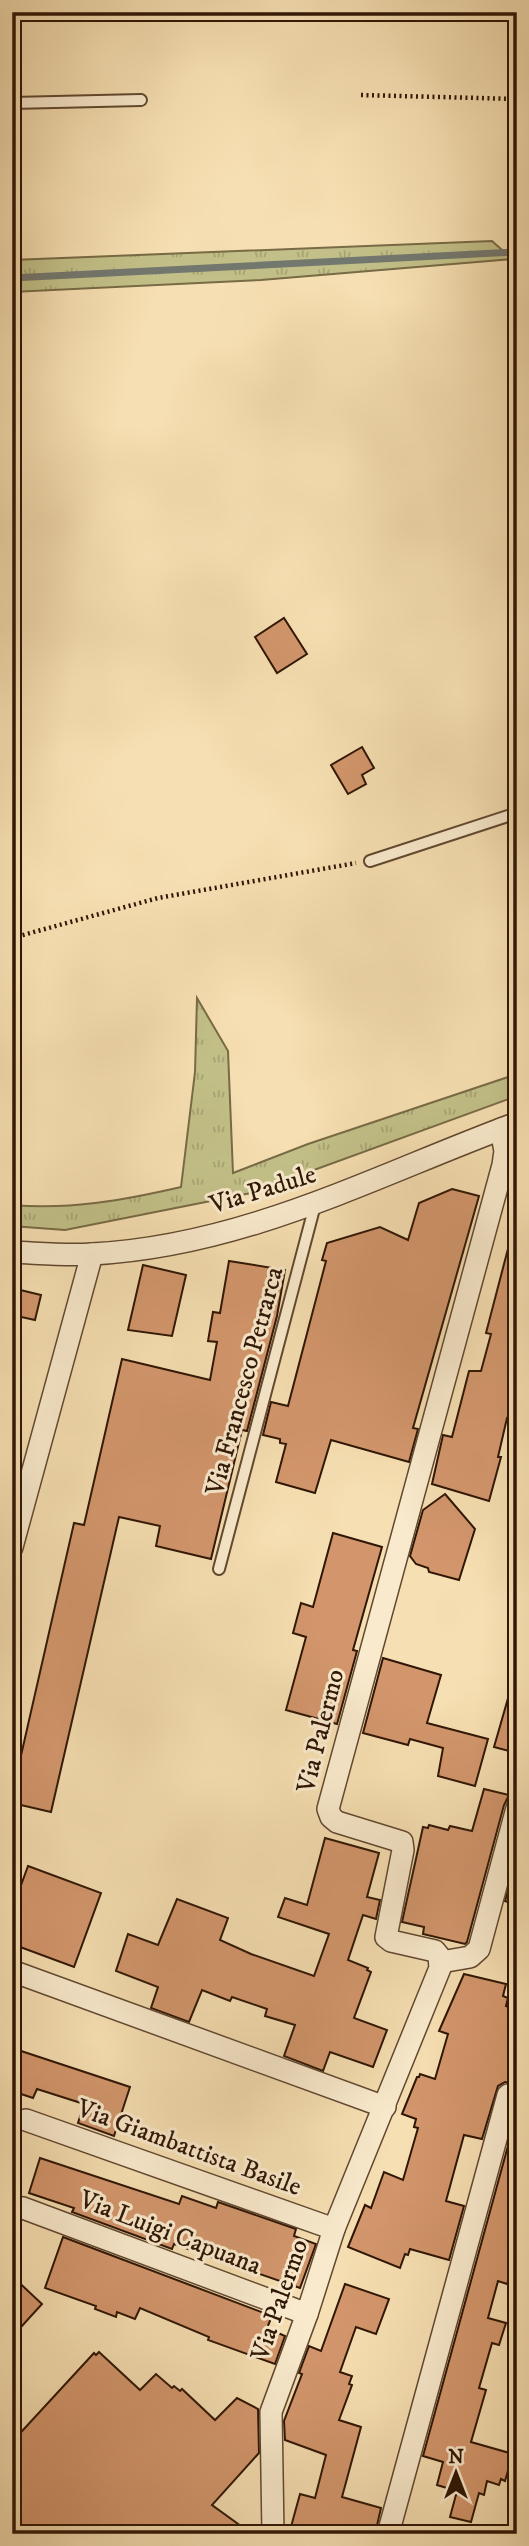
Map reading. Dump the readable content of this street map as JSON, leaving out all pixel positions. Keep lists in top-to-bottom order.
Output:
{
  "streets": {
    "street": [
      "Via Padule",
      "Via Palermo",
      "Via Giambattista Basile",
      "Via Luigi Capuana"
    ],
    "lane": ["Via Francesco Petrarca"]
  },
  "crossings": [
    ["Via Padule", "Via Francesco Petrarca"],
    ["Via Padule", "Via Palermo"],
    ["Via Palermo", "Via Giambattista Basile"],
    ["Via Palermo", "Via Luigi Capuana"]
  ],
  "north": "top"
}
